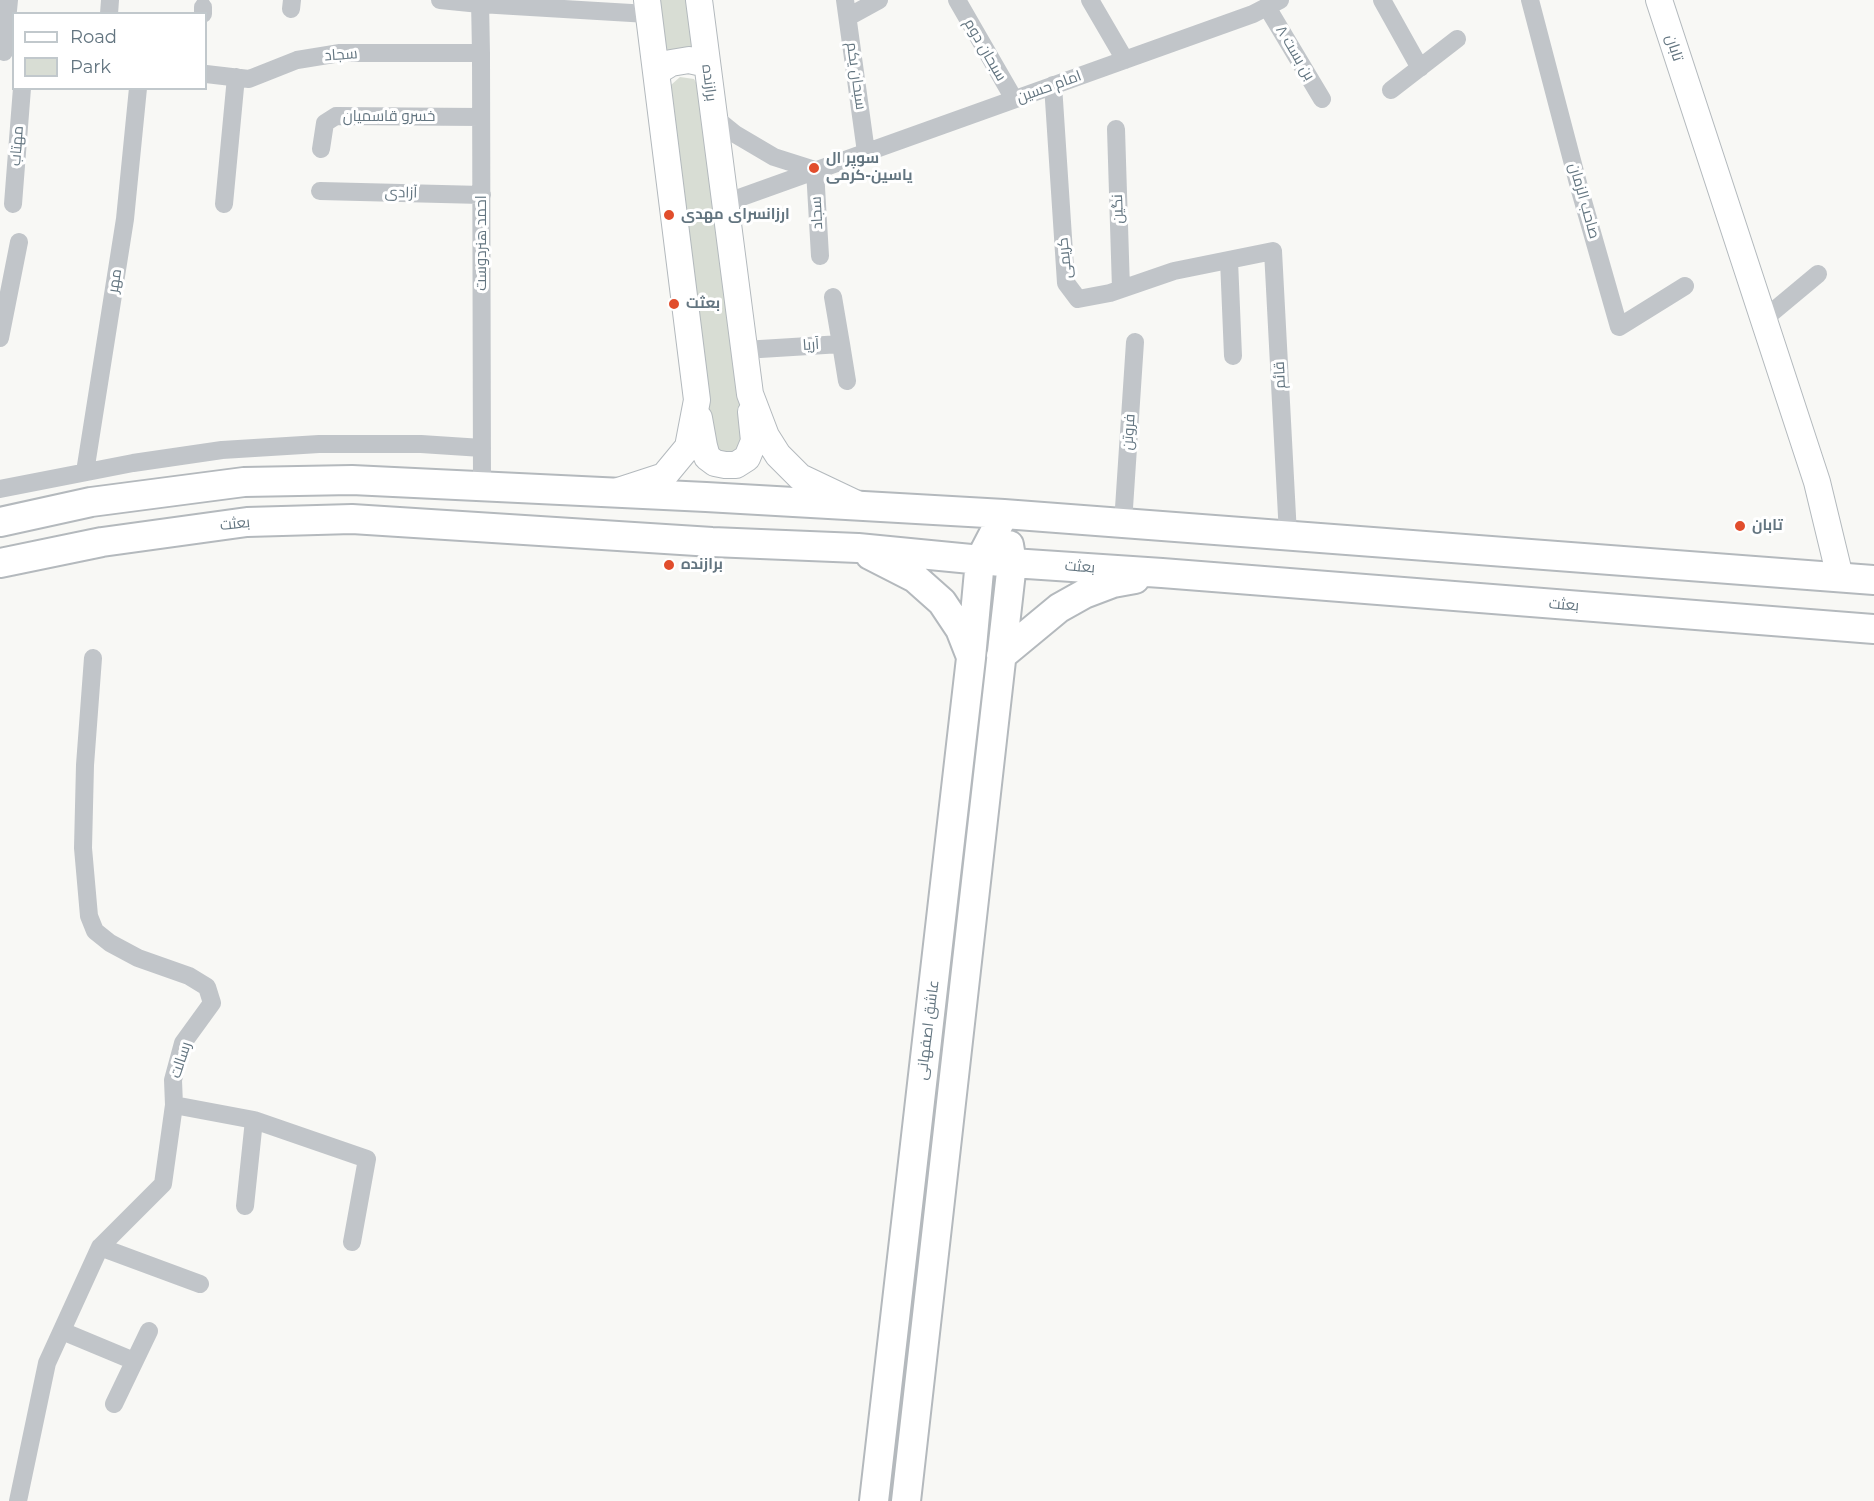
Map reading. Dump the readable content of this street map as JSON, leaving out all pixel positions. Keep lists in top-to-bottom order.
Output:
{
  "streets": {
    "main road": [
      "تابان",
      "برازنده",
      "بعثت",
      "عاشق اصفهانی"
    ],
    "street": [
      "سبحان دوم",
      "بن بست ۸",
      "سجاد",
      "سبحان یکم",
      "امام حسین",
      "خسرو قاسمیان",
      "مهتاب",
      "آزادی",
      "صاحب الزمان",
      "نگین",
      "احمد هنردوست",
      "کریمی",
      "مهر",
      "آریا",
      "قائم",
      "فروتن",
      "رسالت"
    ]
  },
  "crossings": [
    ["سبحان دوم", "امام حسین"],
    ["بن بست ۸", "امام حسین"],
    ["سجاد", "امام حسین"],
    ["سجاد", "احمد هنردوست"],
    ["سبحان یکم", "امام حسین"],
    ["برازنده", "امام حسین"],
    ["برازنده", "آریا"],
    ["امام حسین", "کریمی"],
    ["خسرو قاسمیان", "احمد هنردوست"],
    ["آزادی", "احمد هنردوست"],
    ["نگین", "کریمی"],
    ["کریمی", "قائم"],
    ["بعثت", "عاشق اصفهانی"]
  ],
  "places": [
    "سوپر ال یاسین-کرمی",
    "ارزانسرای مهدی",
    "بعثت",
    "تابان",
    "برازنده"
  ],
  "legend": ["Road", "Park"]
}
